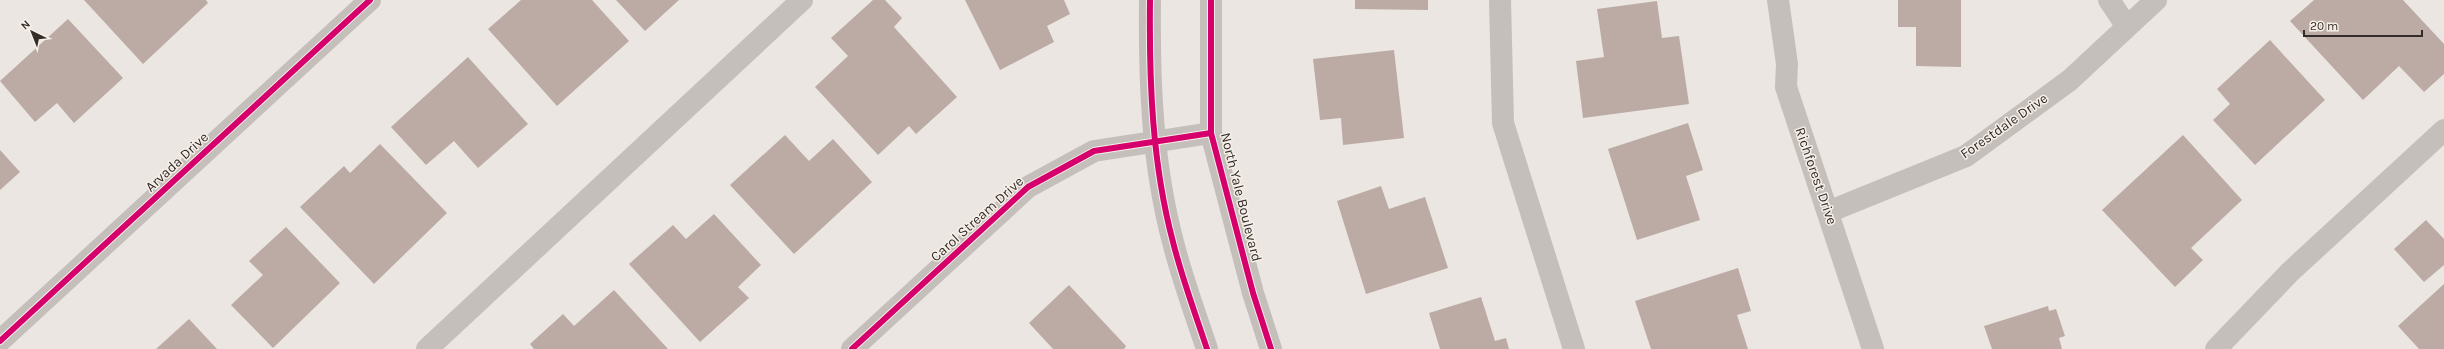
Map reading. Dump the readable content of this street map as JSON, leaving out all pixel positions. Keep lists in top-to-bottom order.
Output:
{
  "streets": {
    "street": [
      "Forestdale Drive",
      "Arvada Drive",
      "Richforest Drive",
      "North Yale Boulevard",
      "Carol Stream Drive"
    ]
  },
  "crossings": [
    ["Forestdale Drive", "Richforest Drive"],
    ["North Yale Boulevard", "Carol Stream Drive"]
  ],
  "scale_bar": "20 m",
  "north": "top left"
}
